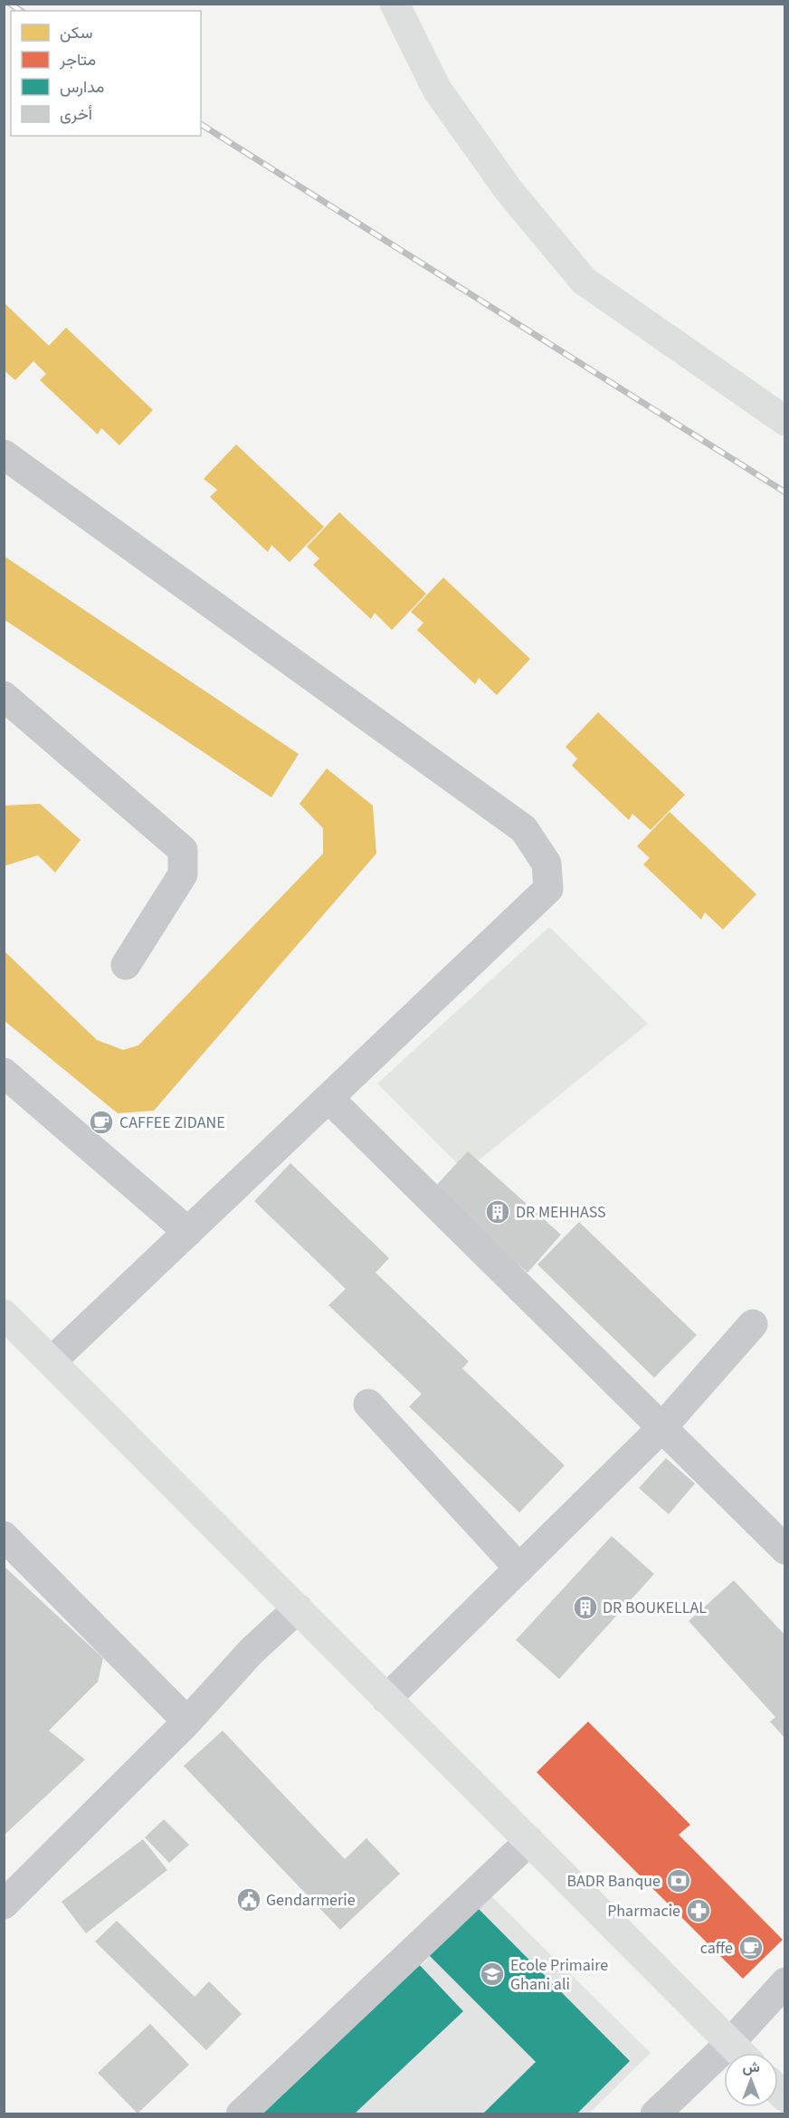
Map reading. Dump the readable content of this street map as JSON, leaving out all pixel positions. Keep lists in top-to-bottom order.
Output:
{
  "places": {
    "cafe": ["CAFFEE ZIDANE", "caffe"],
    "building": ["DR MEHHASS", "DR BOUKELLAL"],
    "bank": ["BADR Banque"],
    "public building": ["Gendarmerie"],
    "pharmacy": ["Pharmacie"],
    "school or university": ["Ecole Primaire Ghani ali"]
  },
  "legend": [
    "سكن",
    "متاجر",
    "مدارس",
    "أخرى"
  ],
  "north": "top"
}
